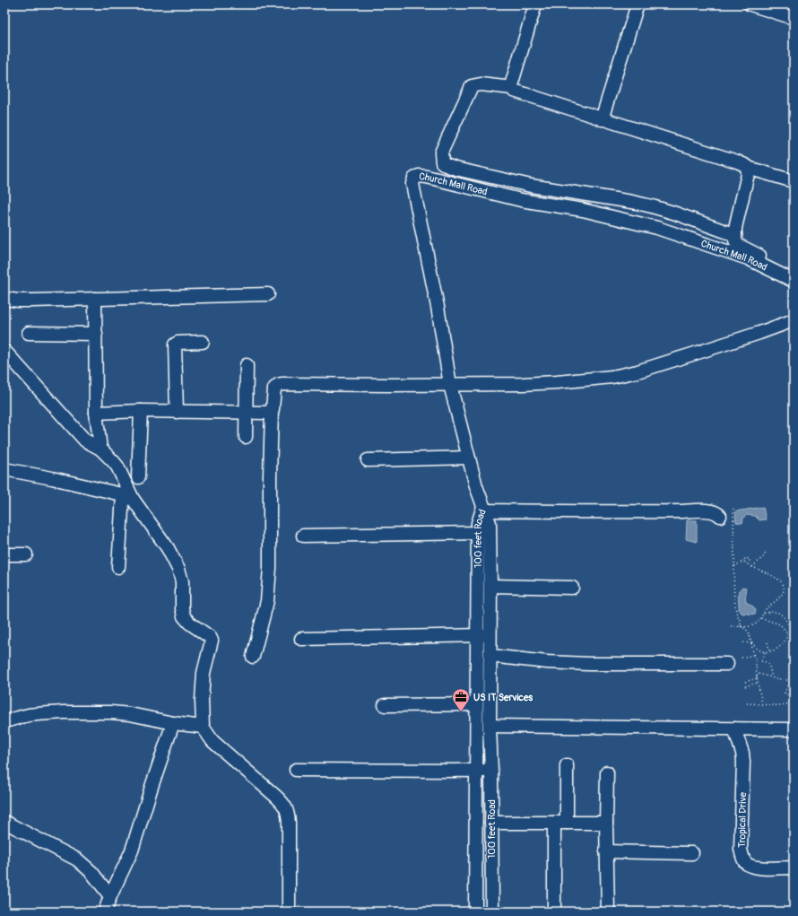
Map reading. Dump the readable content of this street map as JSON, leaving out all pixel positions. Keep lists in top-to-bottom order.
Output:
{
  "streets": {
    "street": ["Church Mall Road", "100 feet Road", "Tropical Drive"]
  },
  "crossings": [
    ["Church Mall Road", "100 feet Road"]
  ],
  "places": {
    "office": ["US IT Services"]
  }
}
